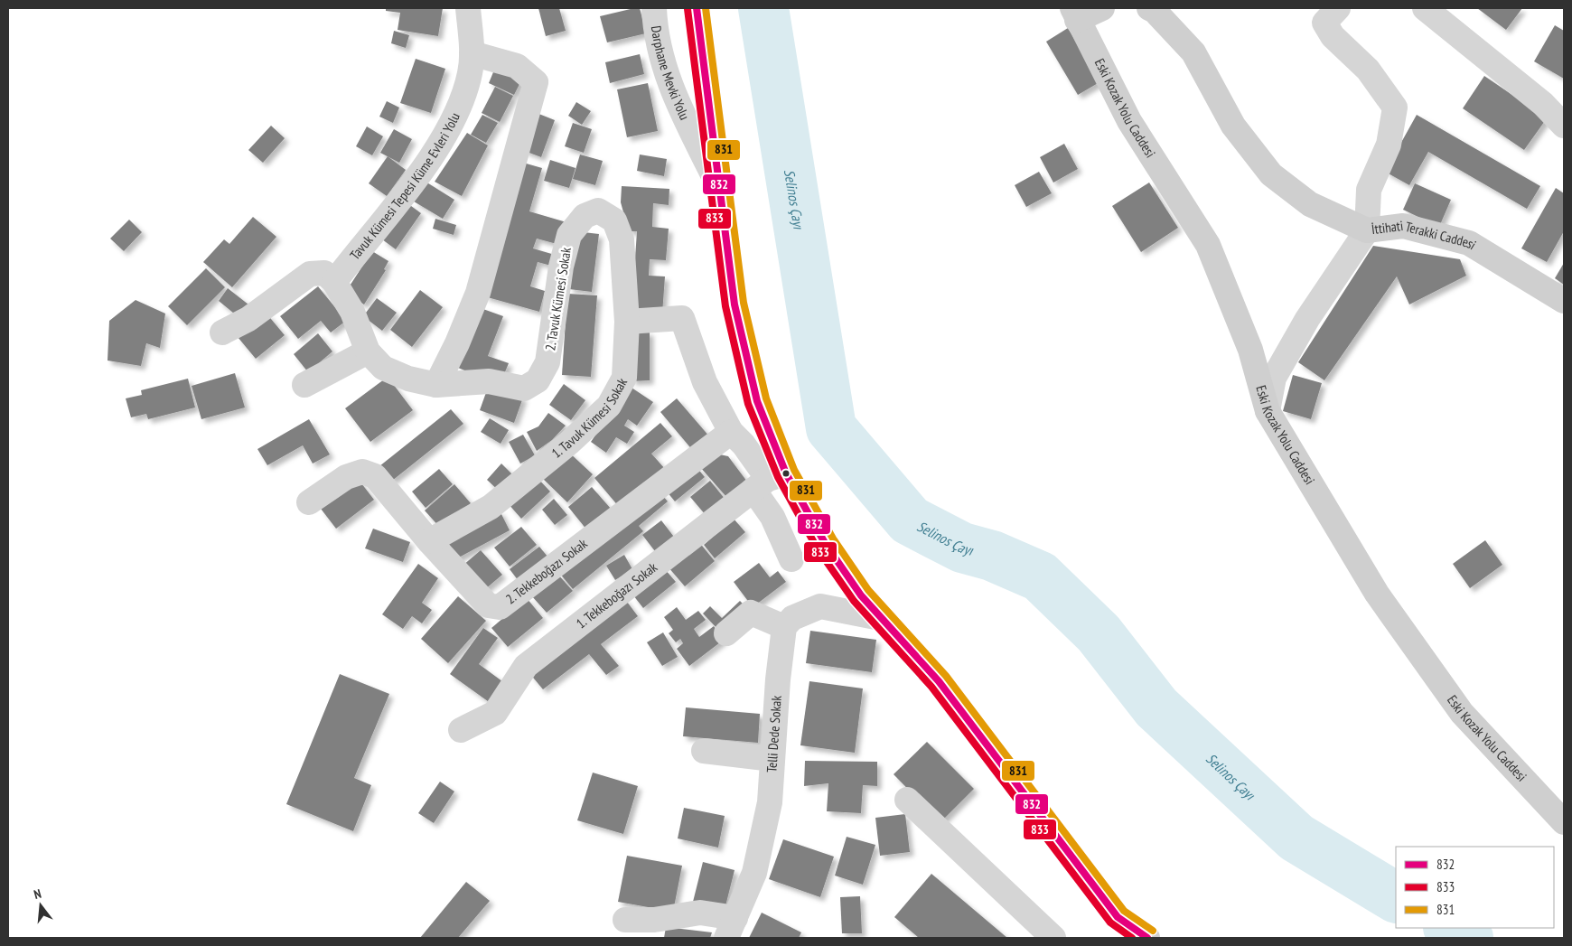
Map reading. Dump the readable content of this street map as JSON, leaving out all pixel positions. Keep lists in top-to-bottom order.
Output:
{
  "streets": {
    "main road": ["Eski Kozak Yolu Caddesi", "İttihati Terakki Caddesi"],
    "street": [
      "Darphane Mevki Yolu",
      "Tavuk Kümesi Tepesi Küme Evleri Yolu",
      "2. Tavuk Kümesi Sokak",
      "1. Tavuk Kümesi Sokak",
      "2. Tekkeboğazı Sokak",
      "1. Tekkeboğazı Sokak",
      "Telli Dede Sokak"
    ]
  },
  "crossings": [
    ["Eski Kozak Yolu Caddesi", "İttihati Terakki Caddesi"],
    ["2. Tavuk Kümesi Sokak", "1. Tavuk Kümesi Sokak"],
    ["1. Tavuk Kümesi Sokak", "2. Tekkeboğazı Sokak"]
  ],
  "water": ["Selinos Çayı"],
  "lines": ["transit line 832", "transit line 831", "transit line 833"],
  "legend": ["832", "833", "831"],
  "north": "top"
}
